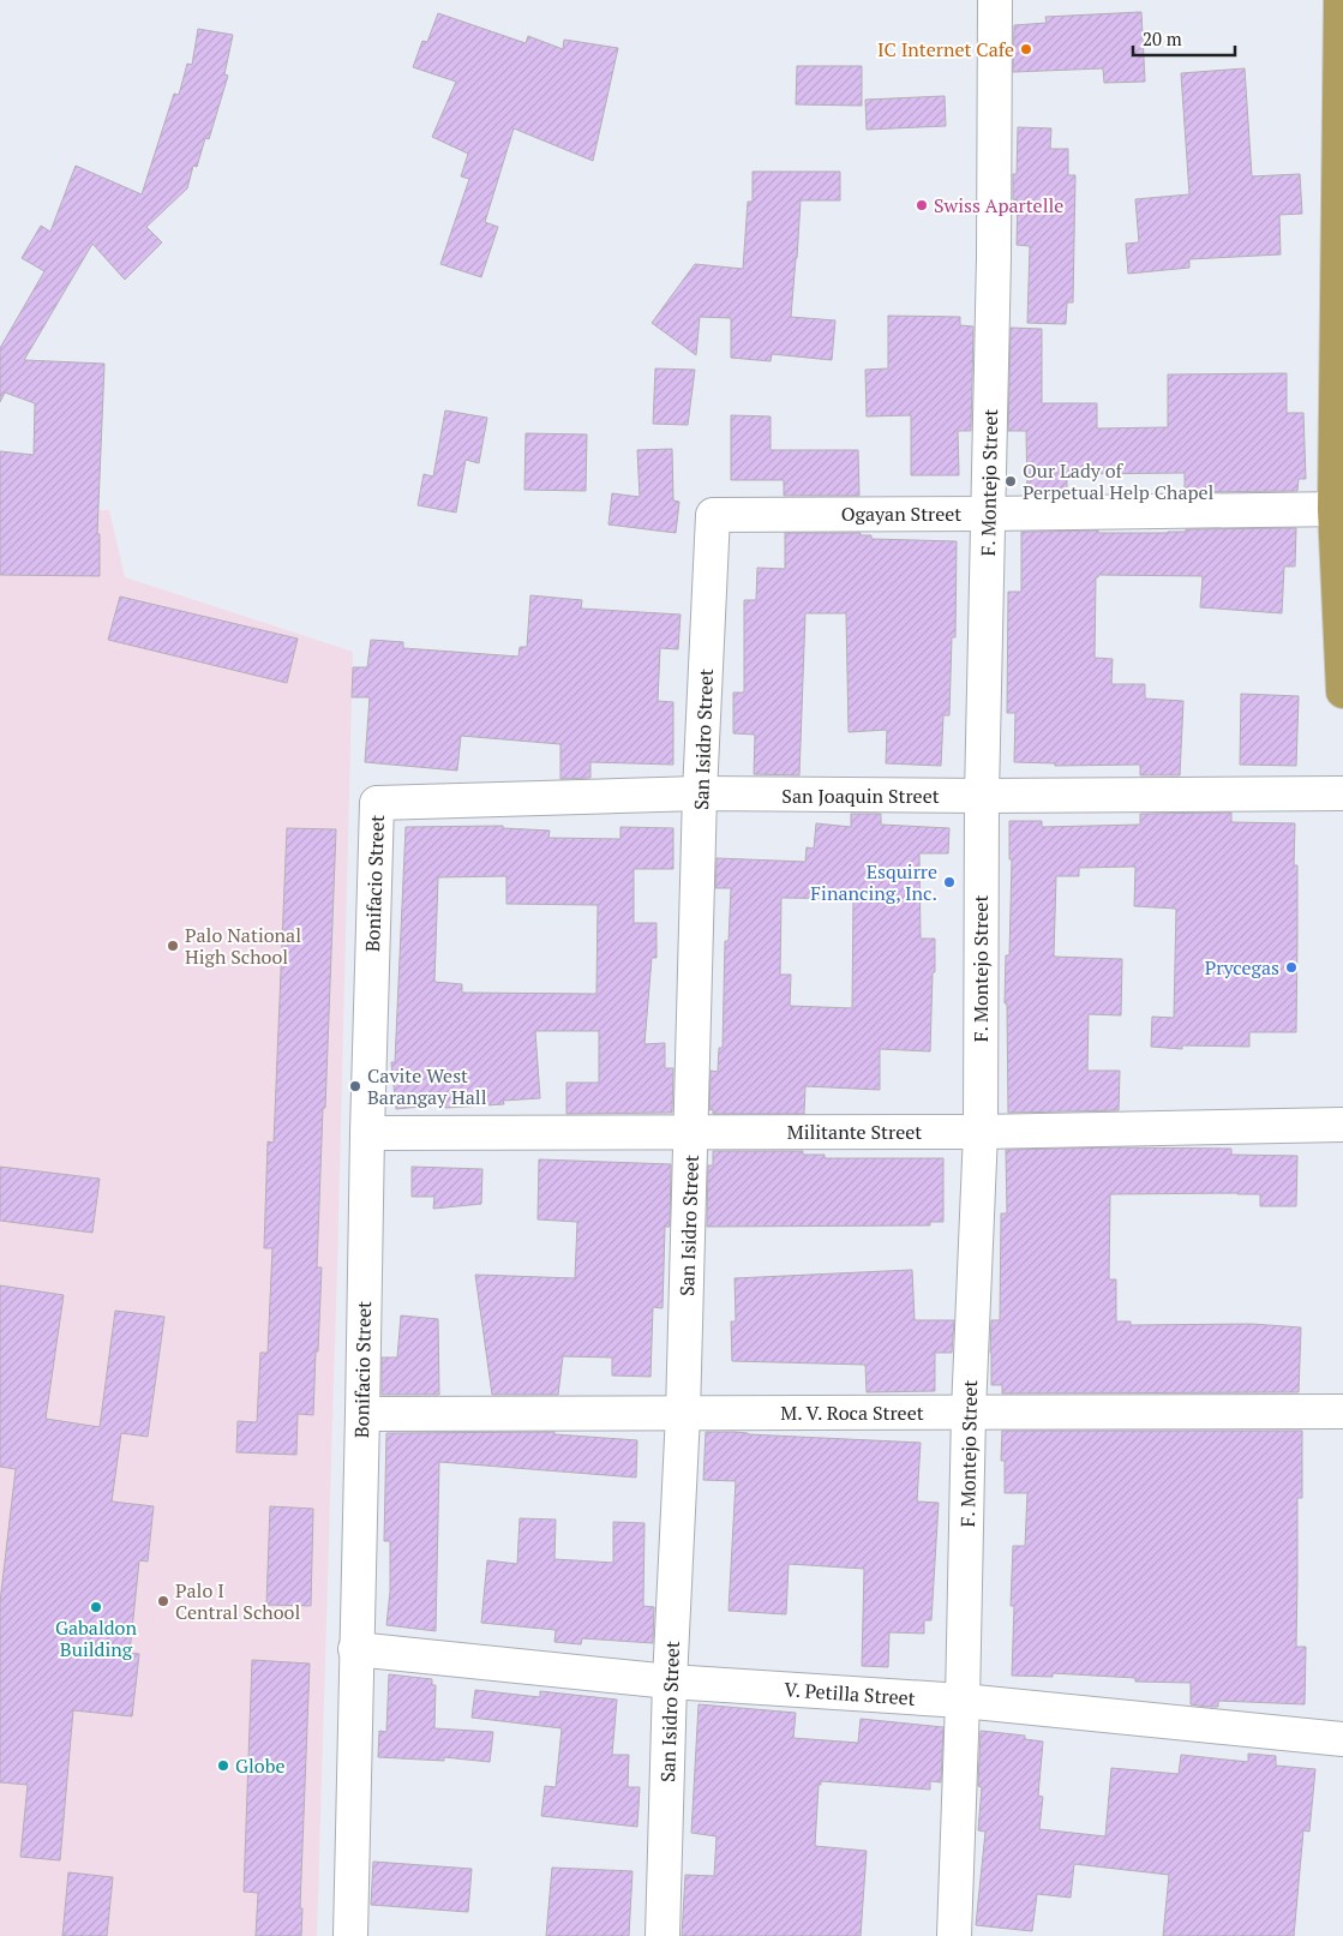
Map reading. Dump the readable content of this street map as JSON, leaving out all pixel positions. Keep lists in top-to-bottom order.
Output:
{
  "streets": {
    "street": [
      "F. Montejo Street",
      "Ogayan Street",
      "San Isidro Street",
      "San Joaquin Street",
      "Bonifacio Street",
      "Militante Street",
      "M. V. Roca Street",
      "V. Petilla Street"
    ]
  },
  "crossings": [
    ["F. Montejo Street", "Ogayan Street"],
    ["F. Montejo Street", "San Joaquin Street"],
    ["F. Montejo Street", "Militante Street"],
    ["F. Montejo Street", "M. V. Roca Street"],
    ["F. Montejo Street", "V. Petilla Street"],
    ["Ogayan Street", "San Isidro Street"],
    ["San Isidro Street", "San Joaquin Street"],
    ["San Isidro Street", "Militante Street"],
    ["San Isidro Street", "M. V. Roca Street"],
    ["San Isidro Street", "V. Petilla Street"],
    ["San Joaquin Street", "Bonifacio Street"],
    ["Bonifacio Street", "Militante Street"],
    ["Bonifacio Street", "M. V. Roca Street"],
    ["Bonifacio Street", "V. Petilla Street"]
  ],
  "places": [
    "IC Internet Cafe",
    "Swiss Apartelle",
    "Our Lady of Perpetual Help Chapel",
    "Esquirre Financing, Inc.",
    "Palo National High School",
    "Prycegas",
    "Cavite West Barangay Hall",
    "Palo I Central School",
    "Gabaldon Building",
    "Globe"
  ],
  "scale_bar": "20 m"
}
